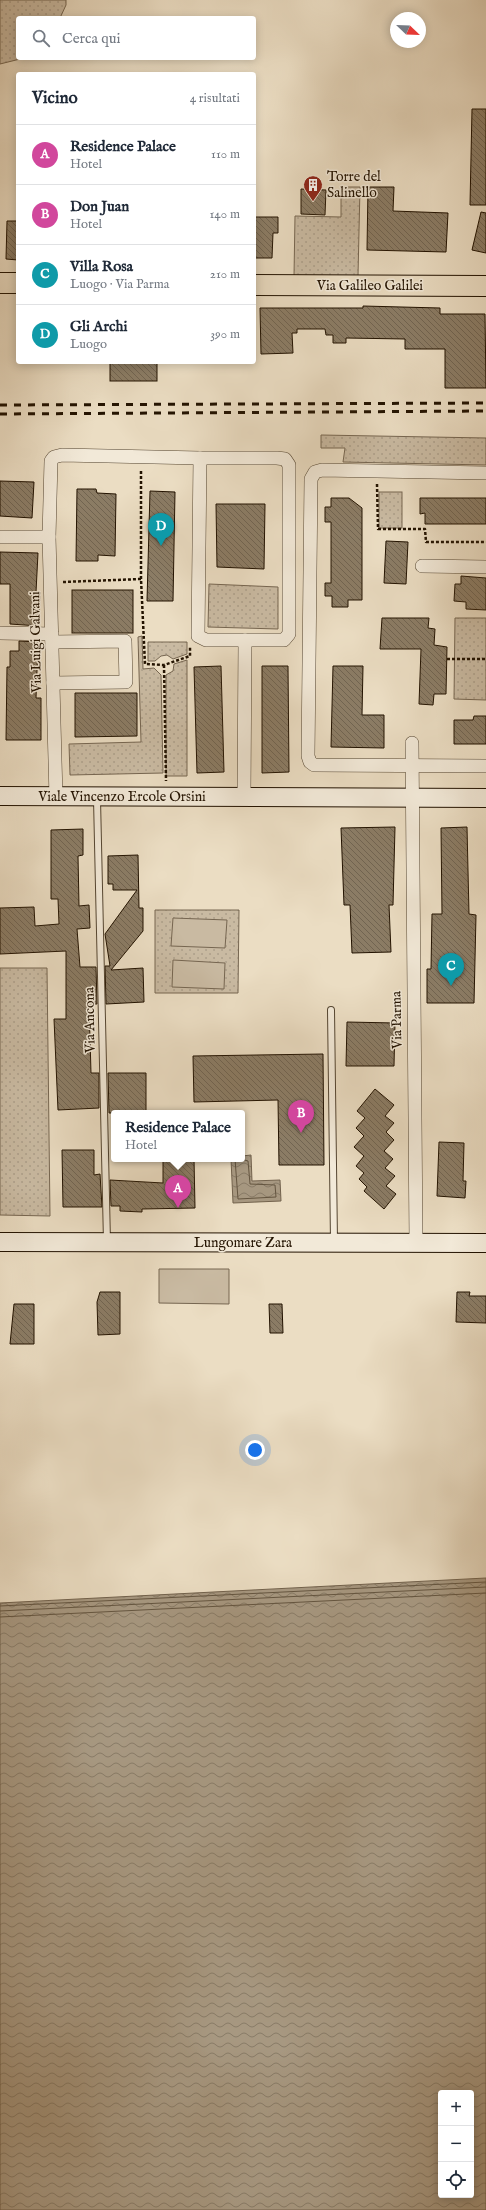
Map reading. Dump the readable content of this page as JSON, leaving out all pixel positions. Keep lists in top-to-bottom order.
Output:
{
  "streets": {
    "main road": ["Via Galileo Galilei"],
    "street": [
      "Via Luigi Galvani",
      "Viale Vincenzo Ercole Orsini",
      "Via Parma",
      "Lungomare Zara"
    ],
    "lane": ["Via Ancona"]
  },
  "crossings": [
    ["Via Luigi Galvani", "Viale Vincenzo Ercole Orsini"],
    ["Viale Vincenzo Ercole Orsini", "Via Ancona"],
    ["Viale Vincenzo Ercole Orsini", "Via Parma"],
    ["Via Ancona", "Lungomare Zara"],
    ["Via Parma", "Lungomare Zara"]
  ],
  "places": {
    "building": ["Torre del Salinello"]
  },
  "north": "bottom right",
  "page": {
    "search": "Cerca qui",
    "heading": ["Vicino", "4 risultati"],
    "list": [
      {
        "mark": "A",
        "name": "Residence Palace",
        "note": "Hotel",
        "value": "110 m"
      },
      {
        "mark": "B",
        "name": "Don Juan",
        "note": "Hotel",
        "value": "140 m"
      },
      {
        "mark": "C",
        "name": "Villa Rosa",
        "note": "Luogo · Via Parma",
        "value": "210 m"
      },
      {
        "mark": "D",
        "name": "Gli Archi",
        "note": "Luogo",
        "value": "390 m"
      }
    ],
    "pins": [
      "D",
      "C",
      "B",
      "A"
    ],
    "popup": ["Residence Palace", "Hotel"],
    "map_buttons": ["+", "−"]
  }
}
